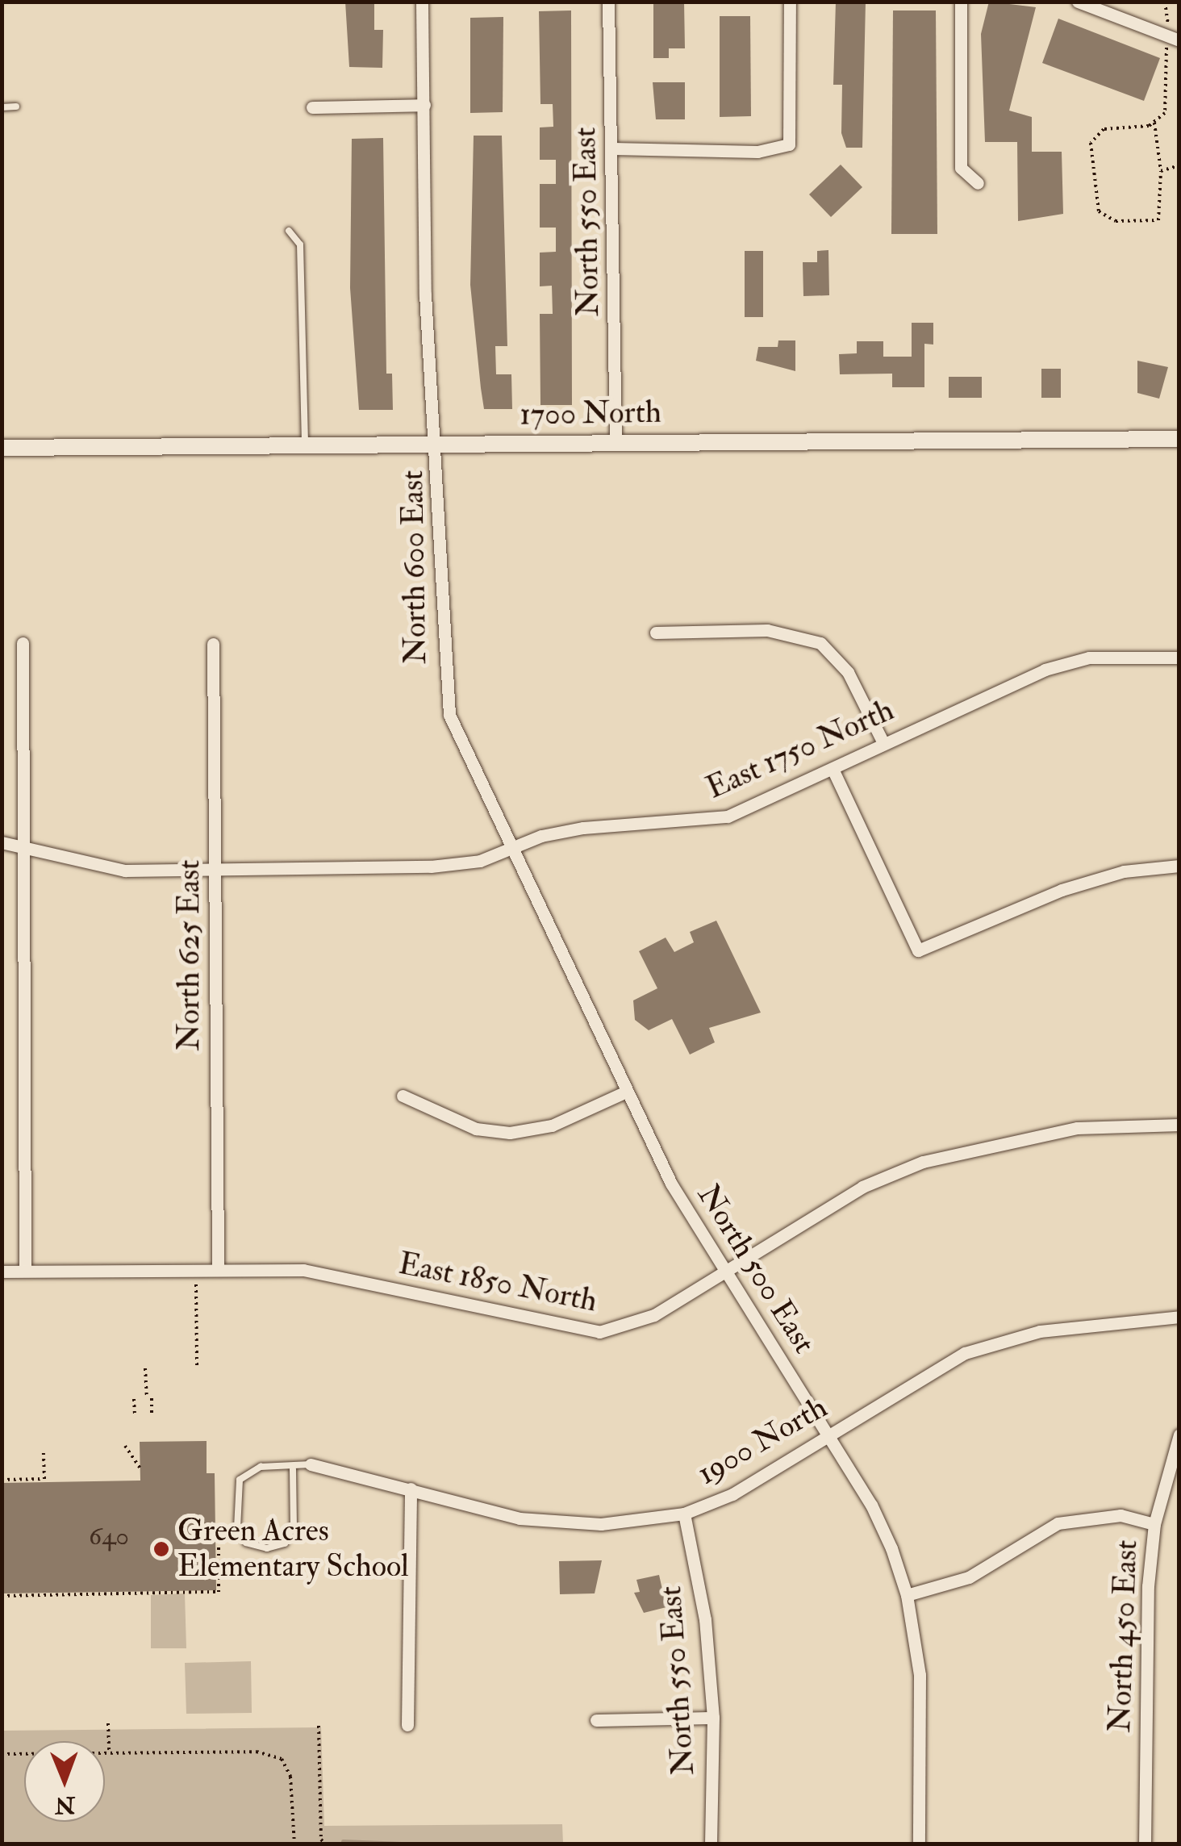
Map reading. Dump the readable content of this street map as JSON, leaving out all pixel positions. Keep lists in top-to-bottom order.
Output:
{
  "streets": {
    "street": [
      "North 550 East",
      "1700 North",
      "North 600 East",
      "East 1750 North",
      "North 625 East",
      "North 500 East",
      "East 1850 North",
      "1900 North",
      "North 450 East"
    ]
  },
  "crossings": [
    ["North 550 East", "1700 North"],
    ["North 550 East", "1900 North"],
    ["1700 North", "North 600 East"],
    ["North 600 East", "East 1750 North"],
    ["North 600 East", "North 500 East"],
    ["East 1750 North", "North 625 East"],
    ["North 625 East", "East 1850 North"],
    ["North 500 East", "East 1850 North"],
    ["North 500 East", "1900 North"]
  ],
  "places": ["Green Acres Elementary School"],
  "house_numbers": ["640"],
  "north": "bottom"
}
